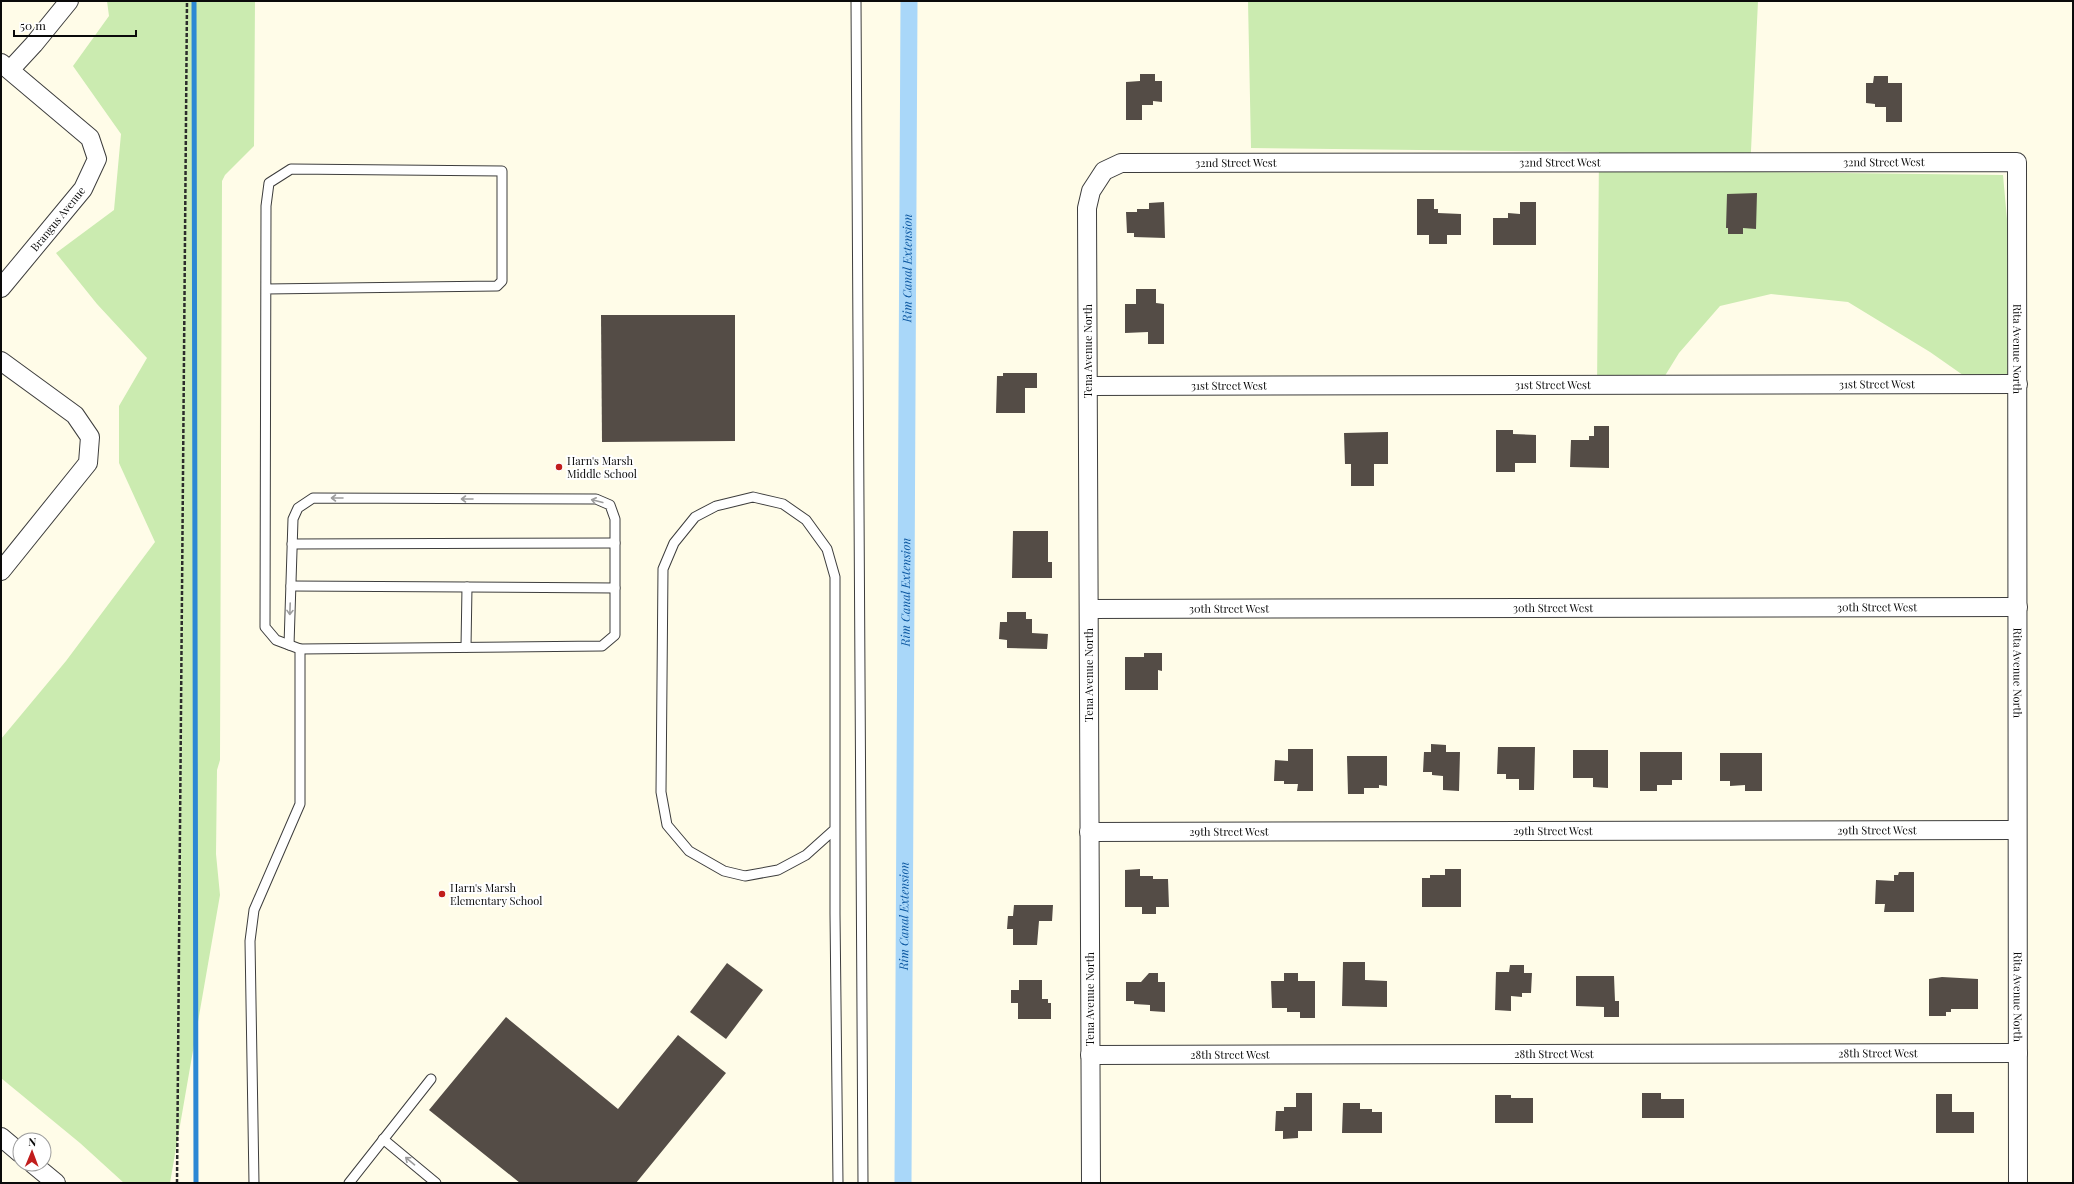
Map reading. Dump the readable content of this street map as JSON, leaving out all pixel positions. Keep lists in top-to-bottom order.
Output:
{
  "streets": {
    "street": [
      "32nd Street West",
      "Brangus Avenue",
      "Rita Avenue North",
      "Tena Avenue North",
      "31st Street West",
      "30th Street West",
      "29th Street West",
      "28th Street West"
    ]
  },
  "crossings": [
    ["32nd Street West", "Rita Avenue North"],
    ["32nd Street West", "Tena Avenue North"],
    ["Rita Avenue North", "31st Street West"],
    ["Rita Avenue North", "30th Street West"],
    ["Rita Avenue North", "29th Street West"],
    ["Rita Avenue North", "28th Street West"],
    ["Tena Avenue North", "31st Street West"],
    ["Tena Avenue North", "30th Street West"],
    ["Tena Avenue North", "29th Street West"],
    ["Tena Avenue North", "28th Street West"]
  ],
  "water": ["Rim Canal Extension"],
  "places": ["Harn's Marsh Middle School", "Harn's Marsh Elementary School"],
  "scale_bar": "50 m",
  "north": "top"
}
